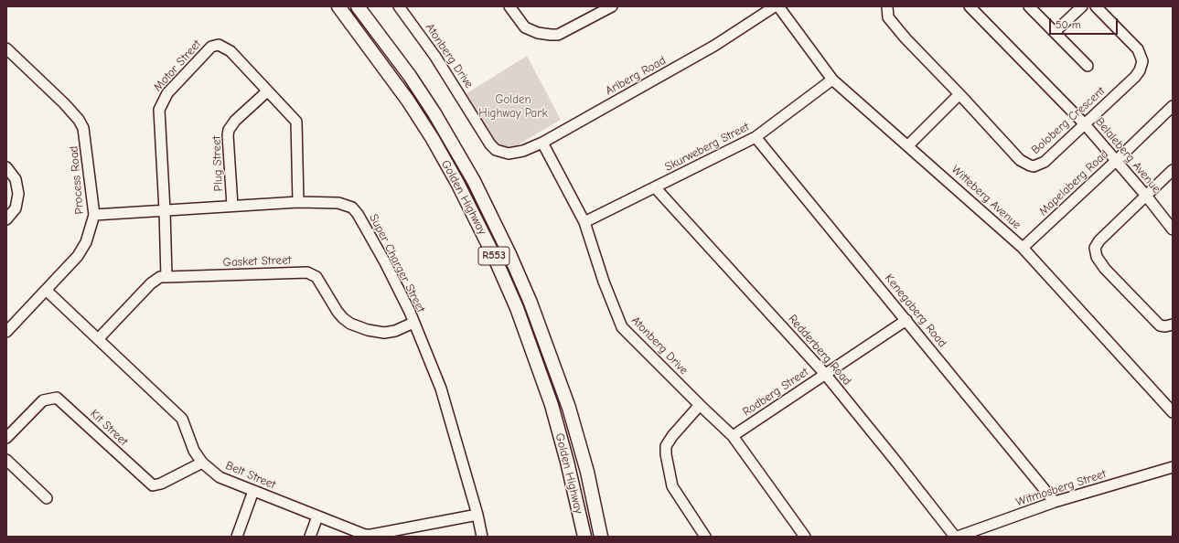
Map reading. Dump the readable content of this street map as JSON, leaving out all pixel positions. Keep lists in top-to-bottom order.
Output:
{
  "streets": {
    "main road": ["Golden Highway", "R553"],
    "street": [
      "Atonberg Drive",
      "Motor Street",
      "Arlberg Road",
      "Boloberg Crescent",
      "Skurweberg Street",
      "Belaleberg Avenue",
      "Plug Street",
      "Process Road",
      "Mapelaberg Road",
      "Witteberg Avenue",
      "Gasket Street",
      "Super Charger Street",
      "Kenegaberg Road",
      "Redderberg Road",
      "Rodberg Street",
      "Kit Street",
      "Belt Street",
      "Witmosberg Street"
    ]
  },
  "crossings": [
    ["Atonberg Drive", "Arlberg Road"],
    ["Atonberg Drive", "Skurweberg Street"],
    ["Atonberg Drive", "Rodberg Street"],
    ["Motor Street", "Plug Street"],
    ["Motor Street", "Gasket Street"],
    ["Motor Street", "Super Charger Street"],
    ["Boloberg Crescent", "Belaleberg Avenue"],
    ["Skurweberg Street", "Witteberg Avenue"],
    ["Skurweberg Street", "Kenegaberg Road"],
    ["Skurweberg Street", "Redderberg Road"],
    ["Belaleberg Avenue", "Mapelaberg Road"],
    ["Plug Street", "Super Charger Street"],
    ["Process Road", "Super Charger Street"],
    ["Process Road", "Belt Street"],
    ["Mapelaberg Road", "Witteberg Avenue"],
    ["Gasket Street", "Super Charger Street"],
    ["Gasket Street", "Belt Street"],
    ["Super Charger Street", "Belt Street"],
    ["Kenegaberg Road", "Rodberg Street"],
    ["Kenegaberg Road", "Witmosberg Street"],
    ["Redderberg Road", "Rodberg Street"],
    ["Kit Street", "Belt Street"]
  ],
  "parks": ["Golden Highway Park"],
  "scale_bar": "50 m"
}
